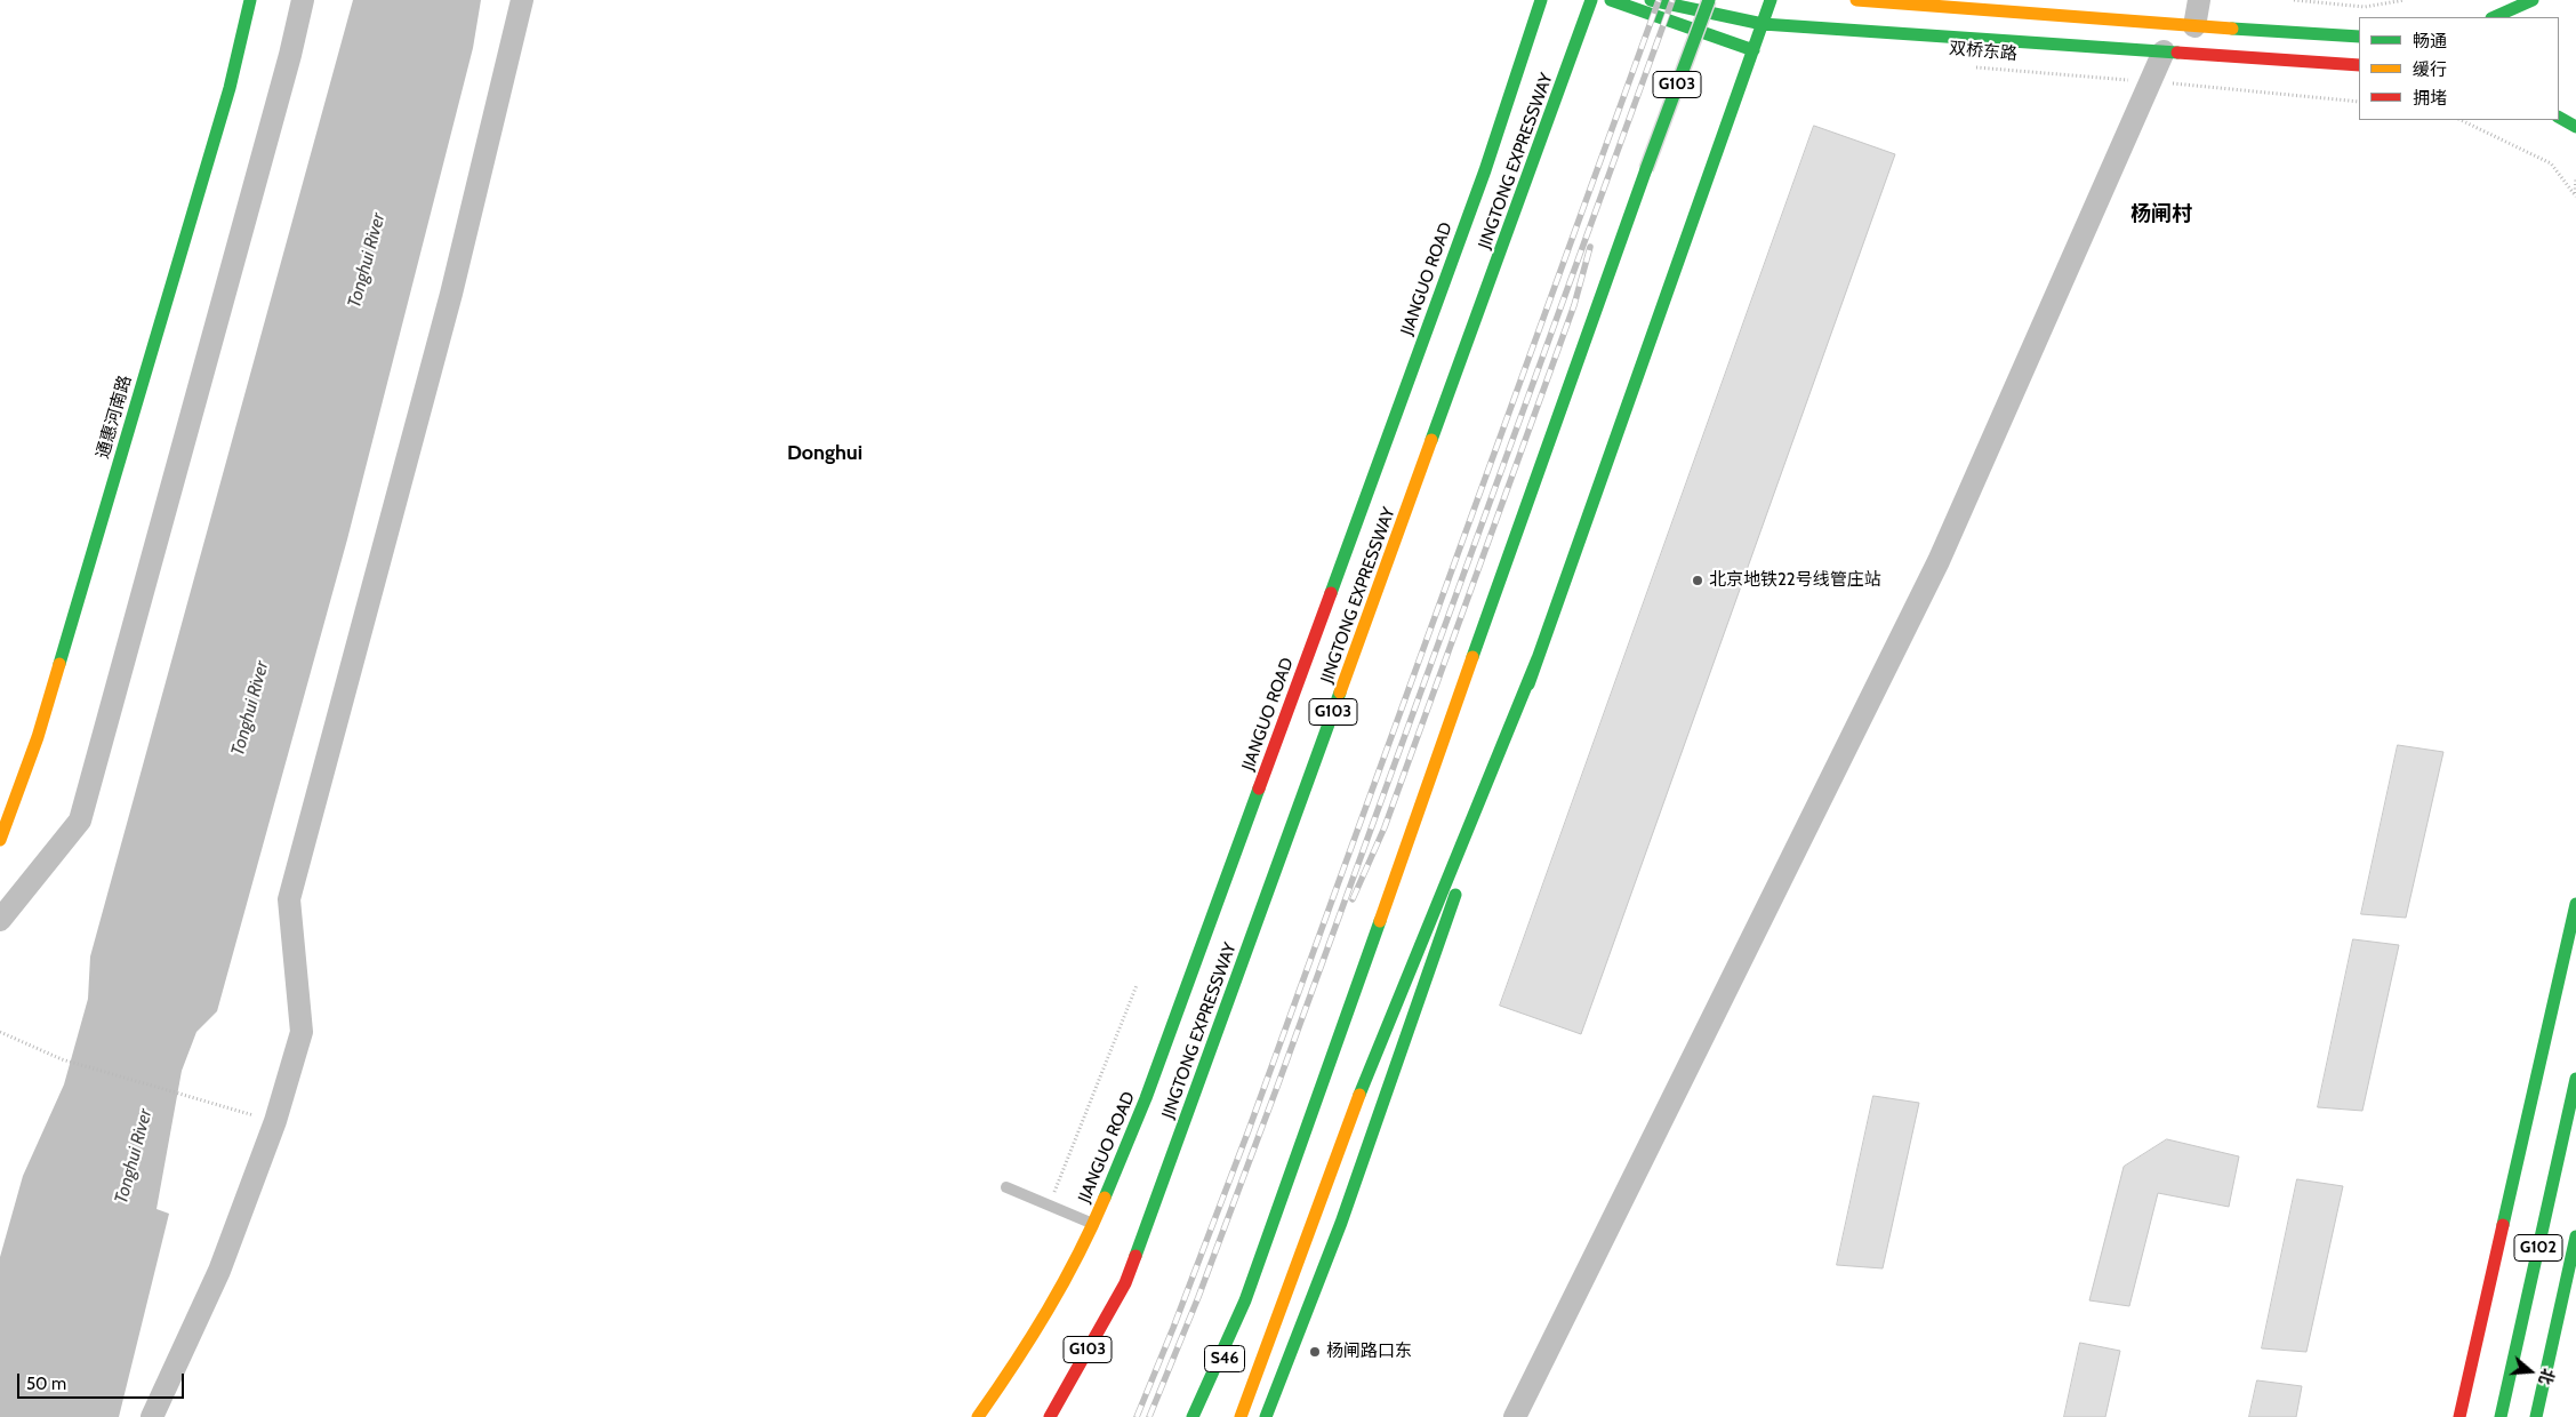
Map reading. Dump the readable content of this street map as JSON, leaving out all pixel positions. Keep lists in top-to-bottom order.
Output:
{
  "streets": {
    "main road": [
      "双桥东路",
      "G103",
      "JINGTONG EXPRESSWAY",
      "JIANGUO ROAD",
      "通惠河南路",
      "G102",
      "S46"
    ]
  },
  "crossings": [
    ["G103", "S46"]
  ],
  "districts": ["杨闸村", "Donghui"],
  "water": ["Tonghui River"],
  "places": ["北京地铁22号线管庄站", "杨闸路口东"],
  "legend": ["畅通", "缓行", "拥堵"],
  "scale_bar": "50 m",
  "north": "right"
}
